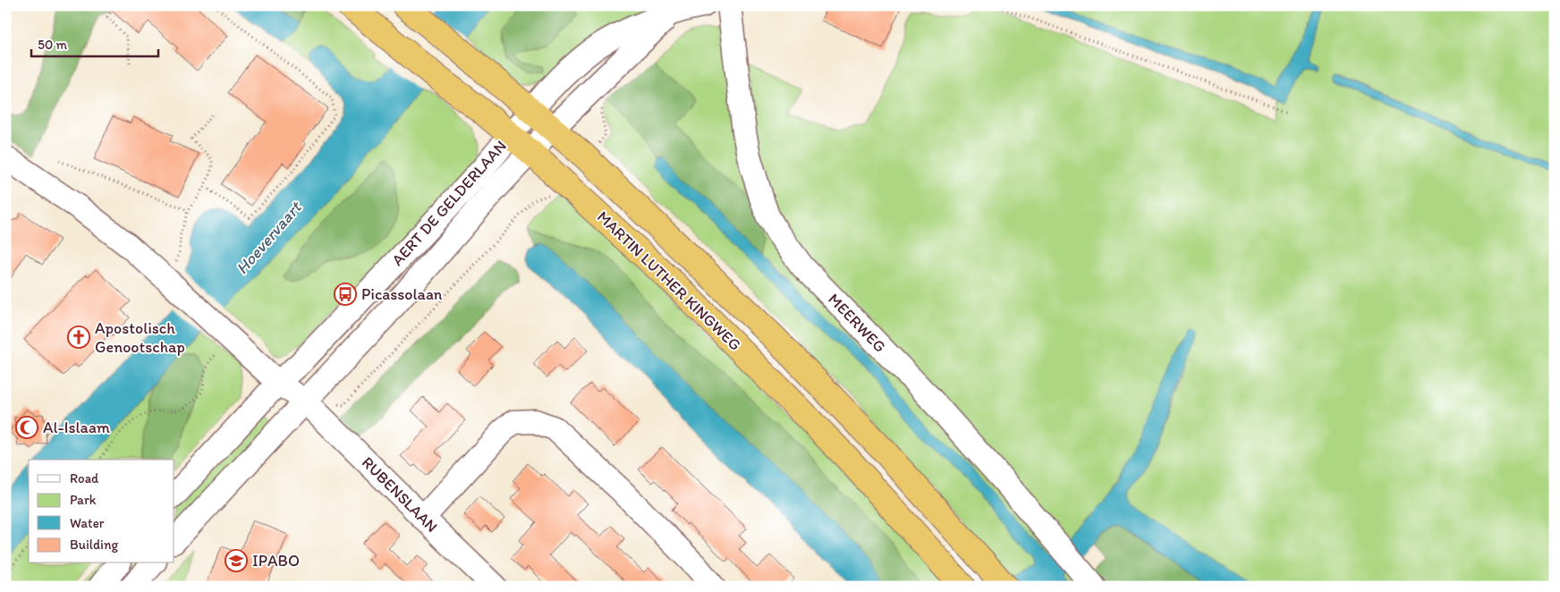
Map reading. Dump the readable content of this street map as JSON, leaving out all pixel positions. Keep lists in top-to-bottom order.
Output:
{
  "streets": {
    "highway": ["MARTIN LUTHER KINGWEG"],
    "street": ["AERT DE GELDERLAAN", "MEERWEG", "RUBENSLAAN"]
  },
  "crossings": [
    ["AERT DE GELDERLAAN", "MARTIN LUTHER KINGWEG"],
    ["AERT DE GELDERLAAN", "RUBENSLAAN"]
  ],
  "water": ["Hoevervaart"],
  "places": {
    "bus stop": ["Picassolaan"],
    "church": ["Apostolisch Genootschap"],
    "mosque": ["Al-Islaam"],
    "school or university": ["IPABO"]
  },
  "legend": [
    "Road",
    "Park",
    "Water",
    "Building"
  ],
  "scale_bar": "50 m"
}
